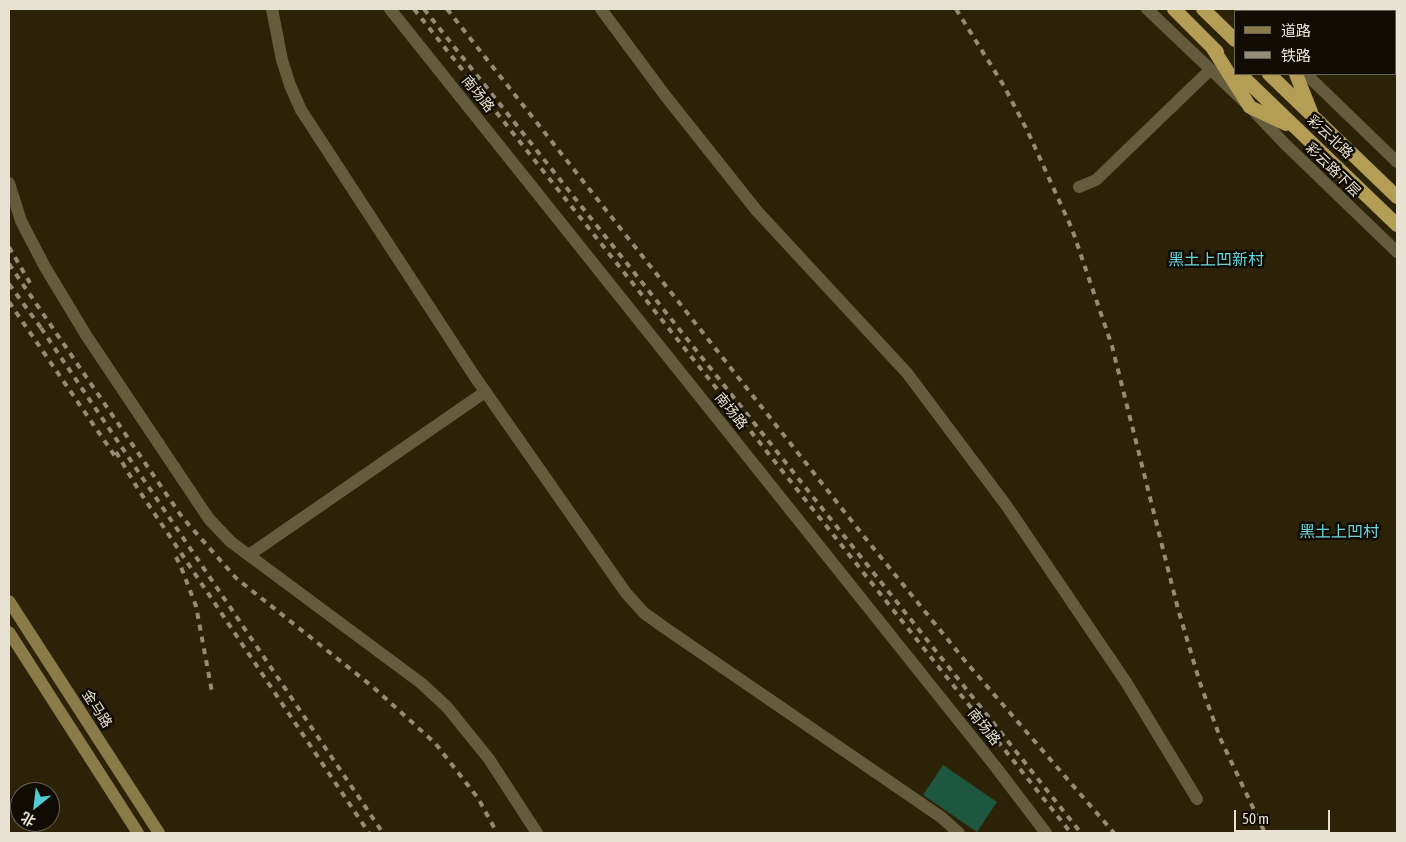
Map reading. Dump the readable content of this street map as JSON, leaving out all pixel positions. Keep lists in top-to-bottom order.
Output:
{
  "streets": {
    "highway": ["彩云北路"],
    "main road": ["金马路"],
    "street": ["南场路", "彩云路下层"]
  },
  "districts": ["黑土上凹新村", "黑土上凹村"],
  "legend": ["道路", "铁路"],
  "scale_bar": "50 m",
  "north": "bottom left"
}
